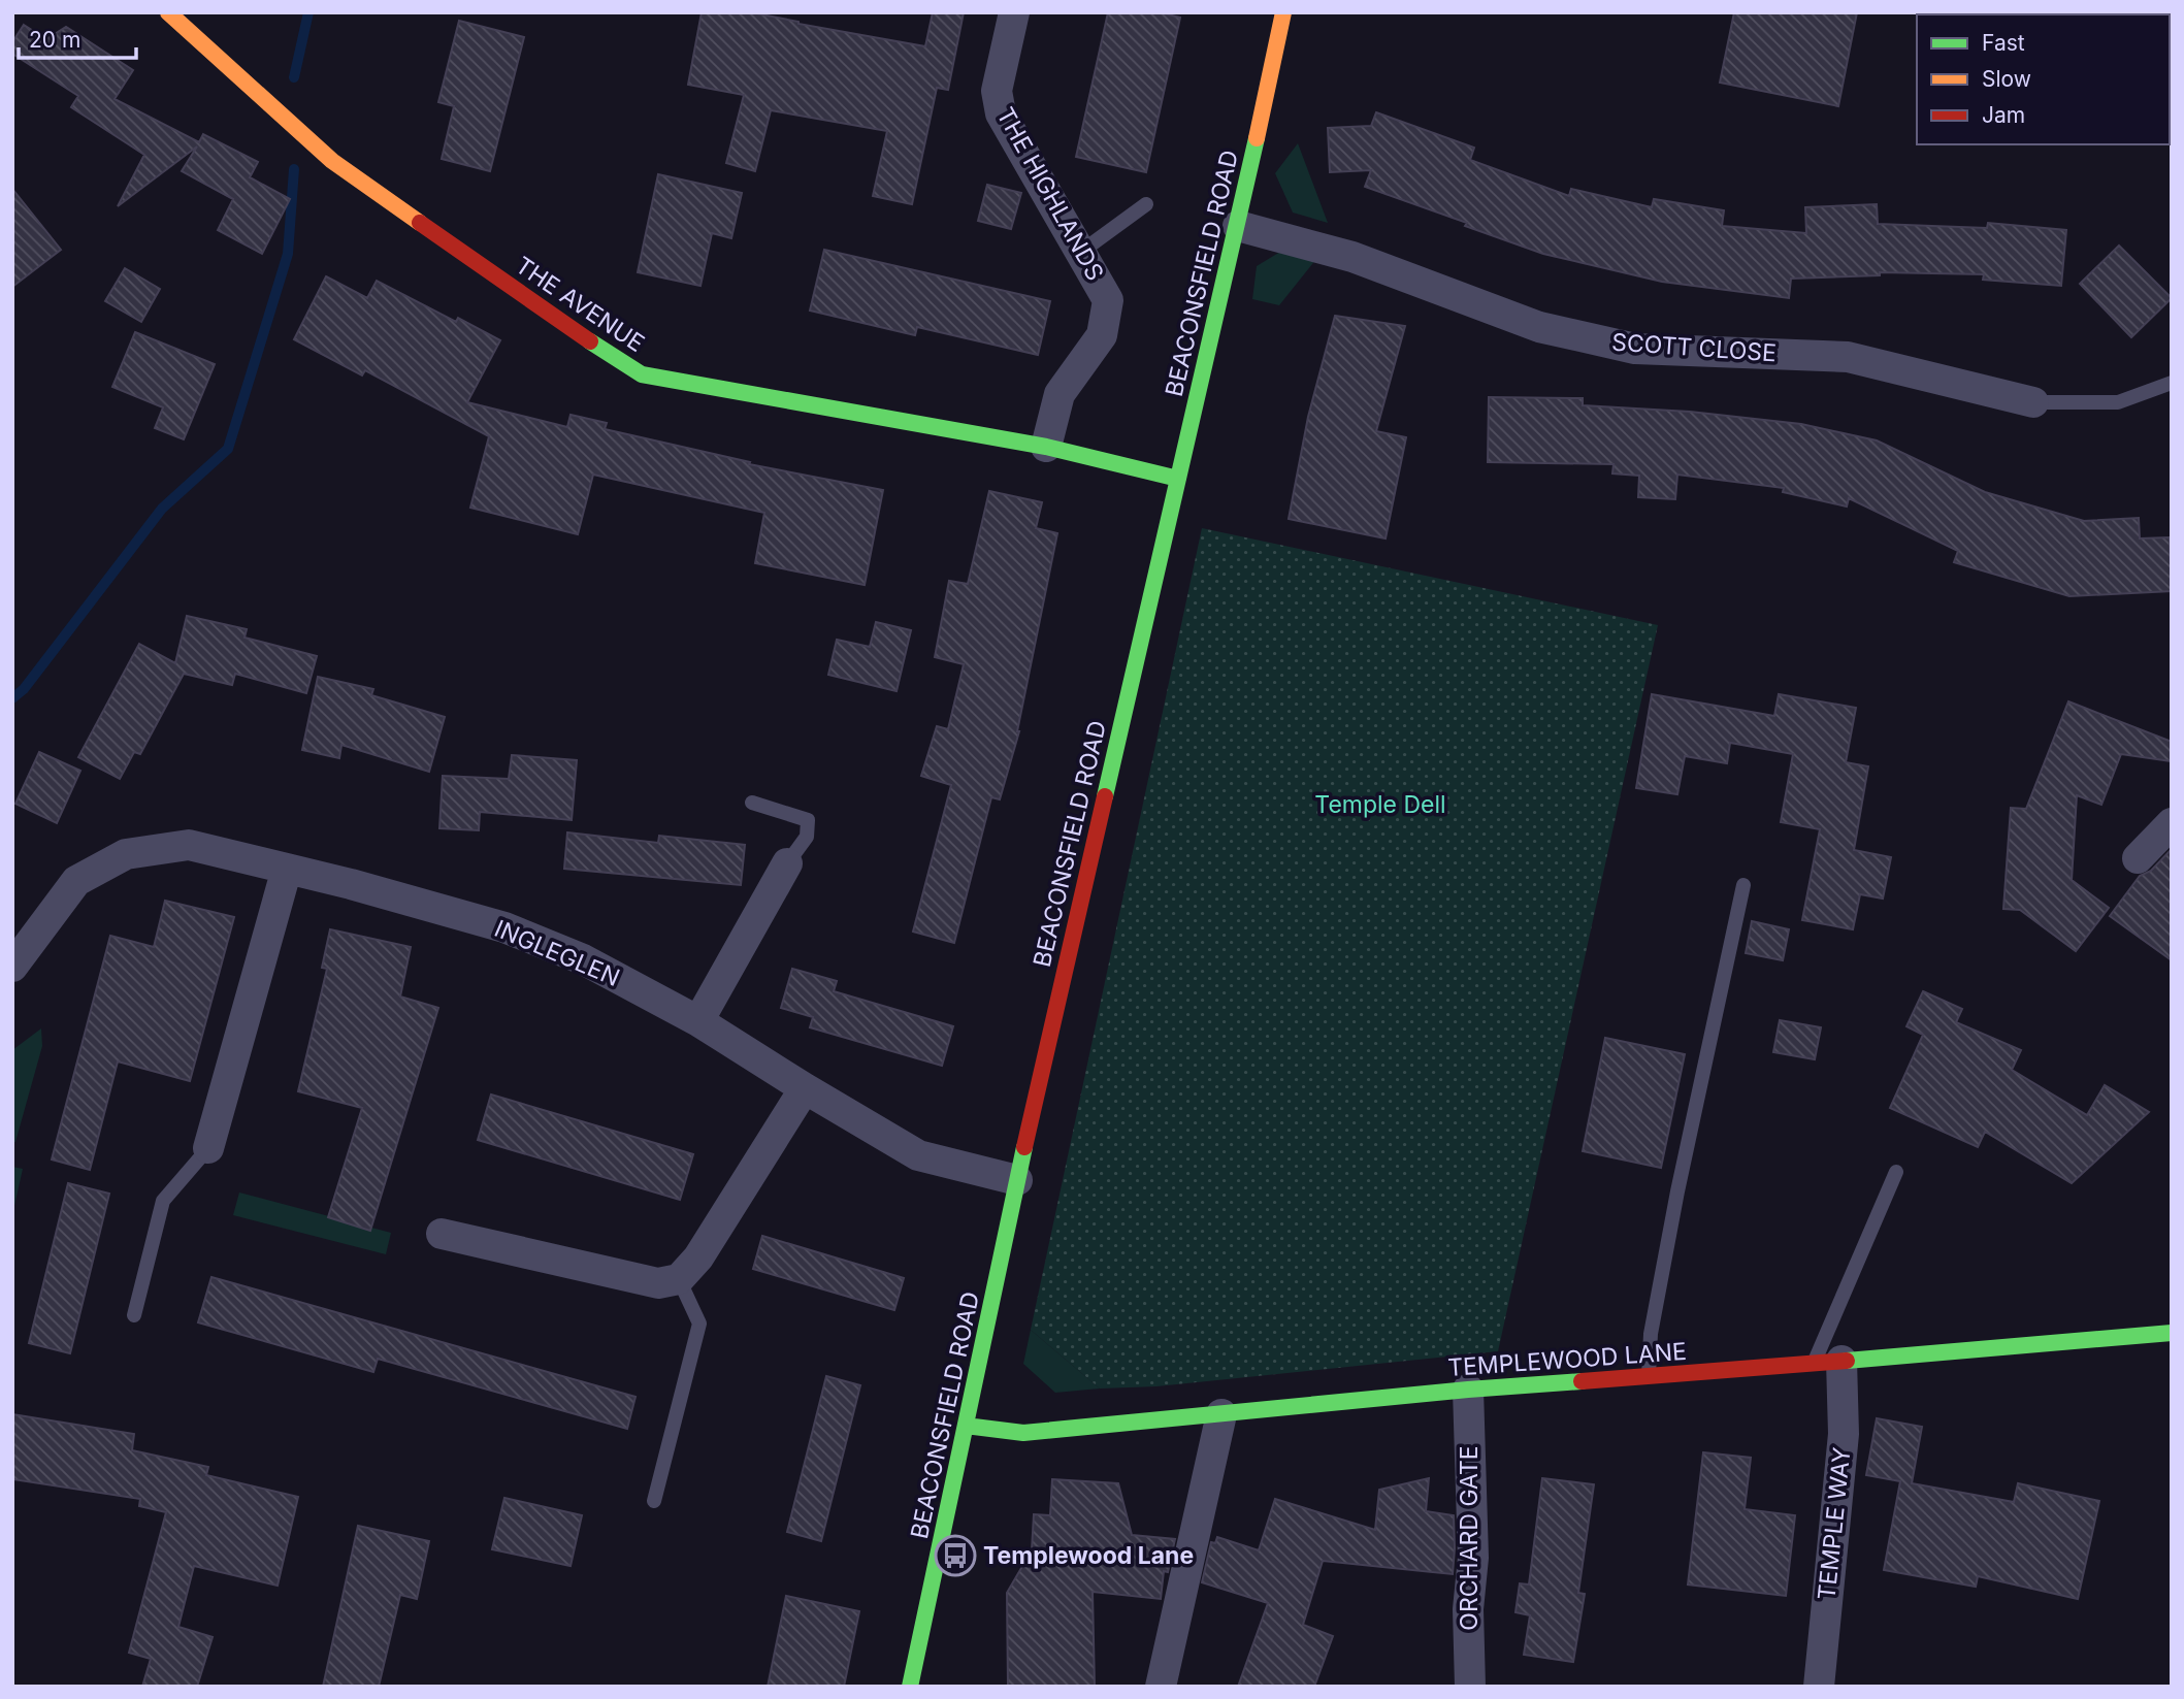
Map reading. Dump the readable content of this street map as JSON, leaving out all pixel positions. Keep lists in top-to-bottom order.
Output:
{
  "streets": {
    "street": [
      "THE HIGHLANDS",
      "BEACONSFIELD ROAD",
      "THE AVENUE",
      "SCOTT CLOSE",
      "INGLEGLEN",
      "TEMPLEWOOD LANE",
      "TEMPLE WAY",
      "ORCHARD GATE"
    ]
  },
  "crossings": [
    ["THE HIGHLANDS", "THE AVENUE"],
    ["BEACONSFIELD ROAD", "THE AVENUE"],
    ["BEACONSFIELD ROAD", "SCOTT CLOSE"],
    ["BEACONSFIELD ROAD", "INGLEGLEN"],
    ["BEACONSFIELD ROAD", "TEMPLEWOOD LANE"],
    ["TEMPLEWOOD LANE", "TEMPLE WAY"],
    ["TEMPLEWOOD LANE", "ORCHARD GATE"]
  ],
  "parks": ["Temple Dell"],
  "places": {
    "bus stop": ["Templewood Lane"]
  },
  "legend": ["Fast", "Slow", "Jam"],
  "scale_bar": "20 m"
}
